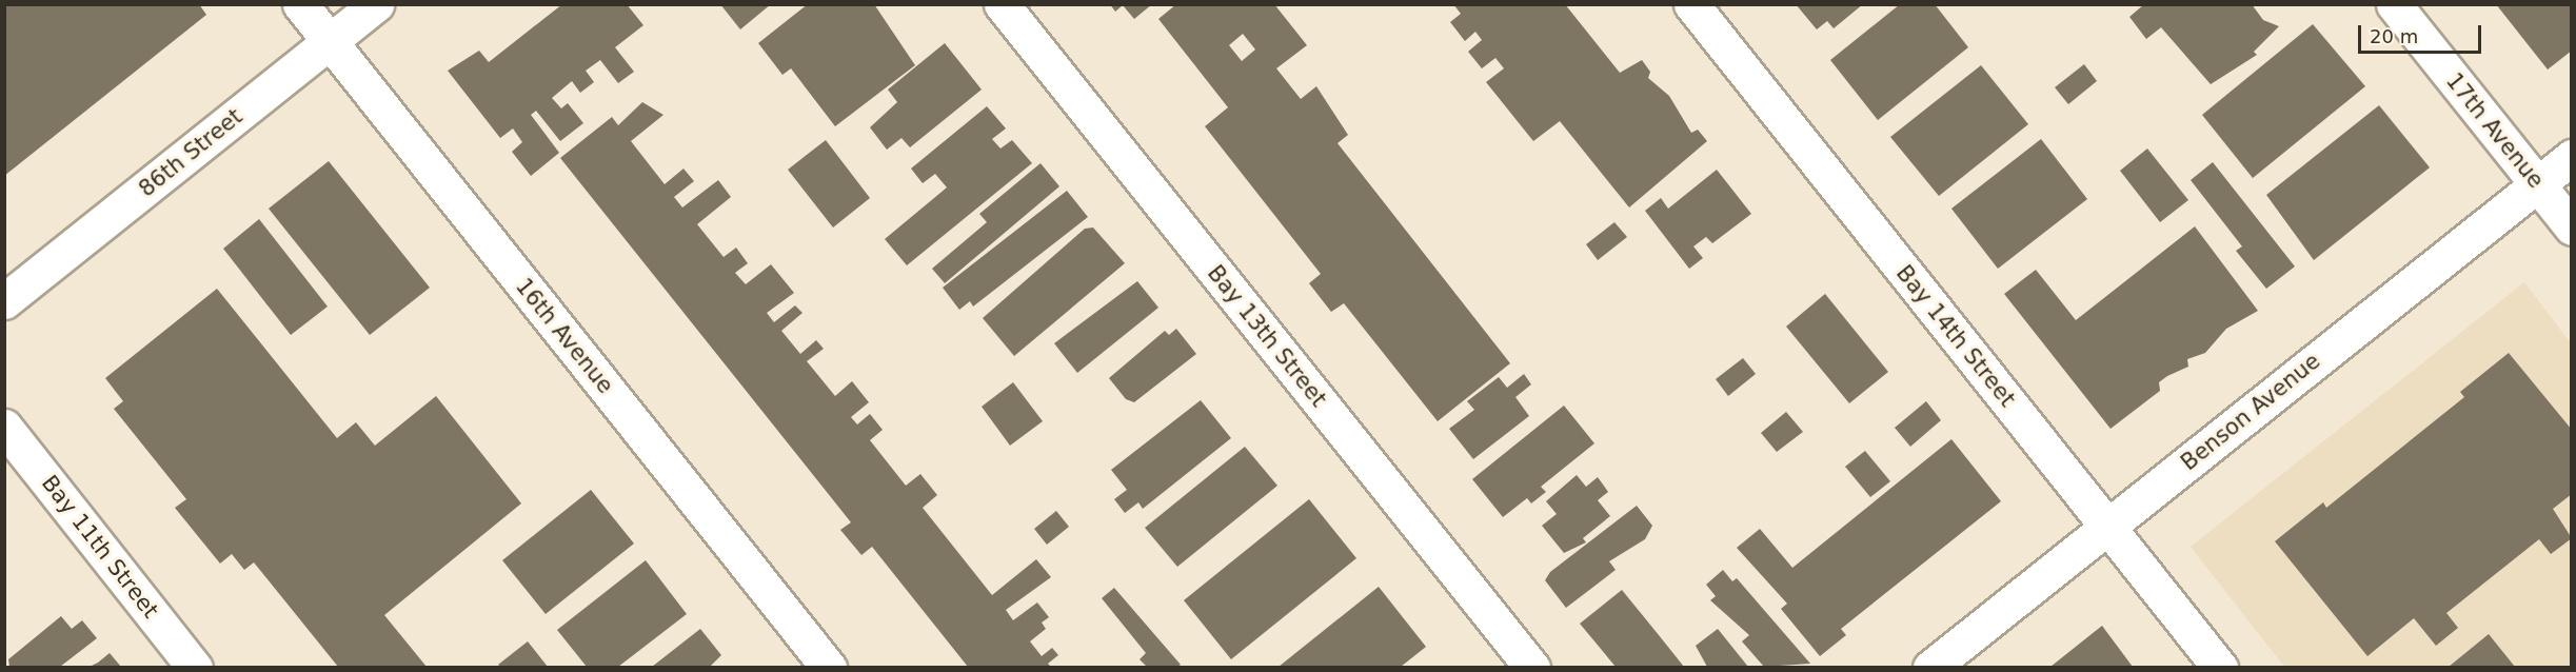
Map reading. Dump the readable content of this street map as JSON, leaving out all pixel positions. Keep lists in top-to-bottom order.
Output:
{
  "streets": {
    "street": [
      "17th Avenue",
      "86th Street",
      "16th Avenue",
      "Bay 13th Street",
      "Bay 14th Street",
      "Benson Avenue",
      "Bay 11th Street"
    ]
  },
  "crossings": [
    ["17th Avenue", "Benson Avenue"],
    ["86th Street", "16th Avenue"],
    ["Bay 14th Street", "Benson Avenue"]
  ],
  "scale_bar": "20 m"
}
